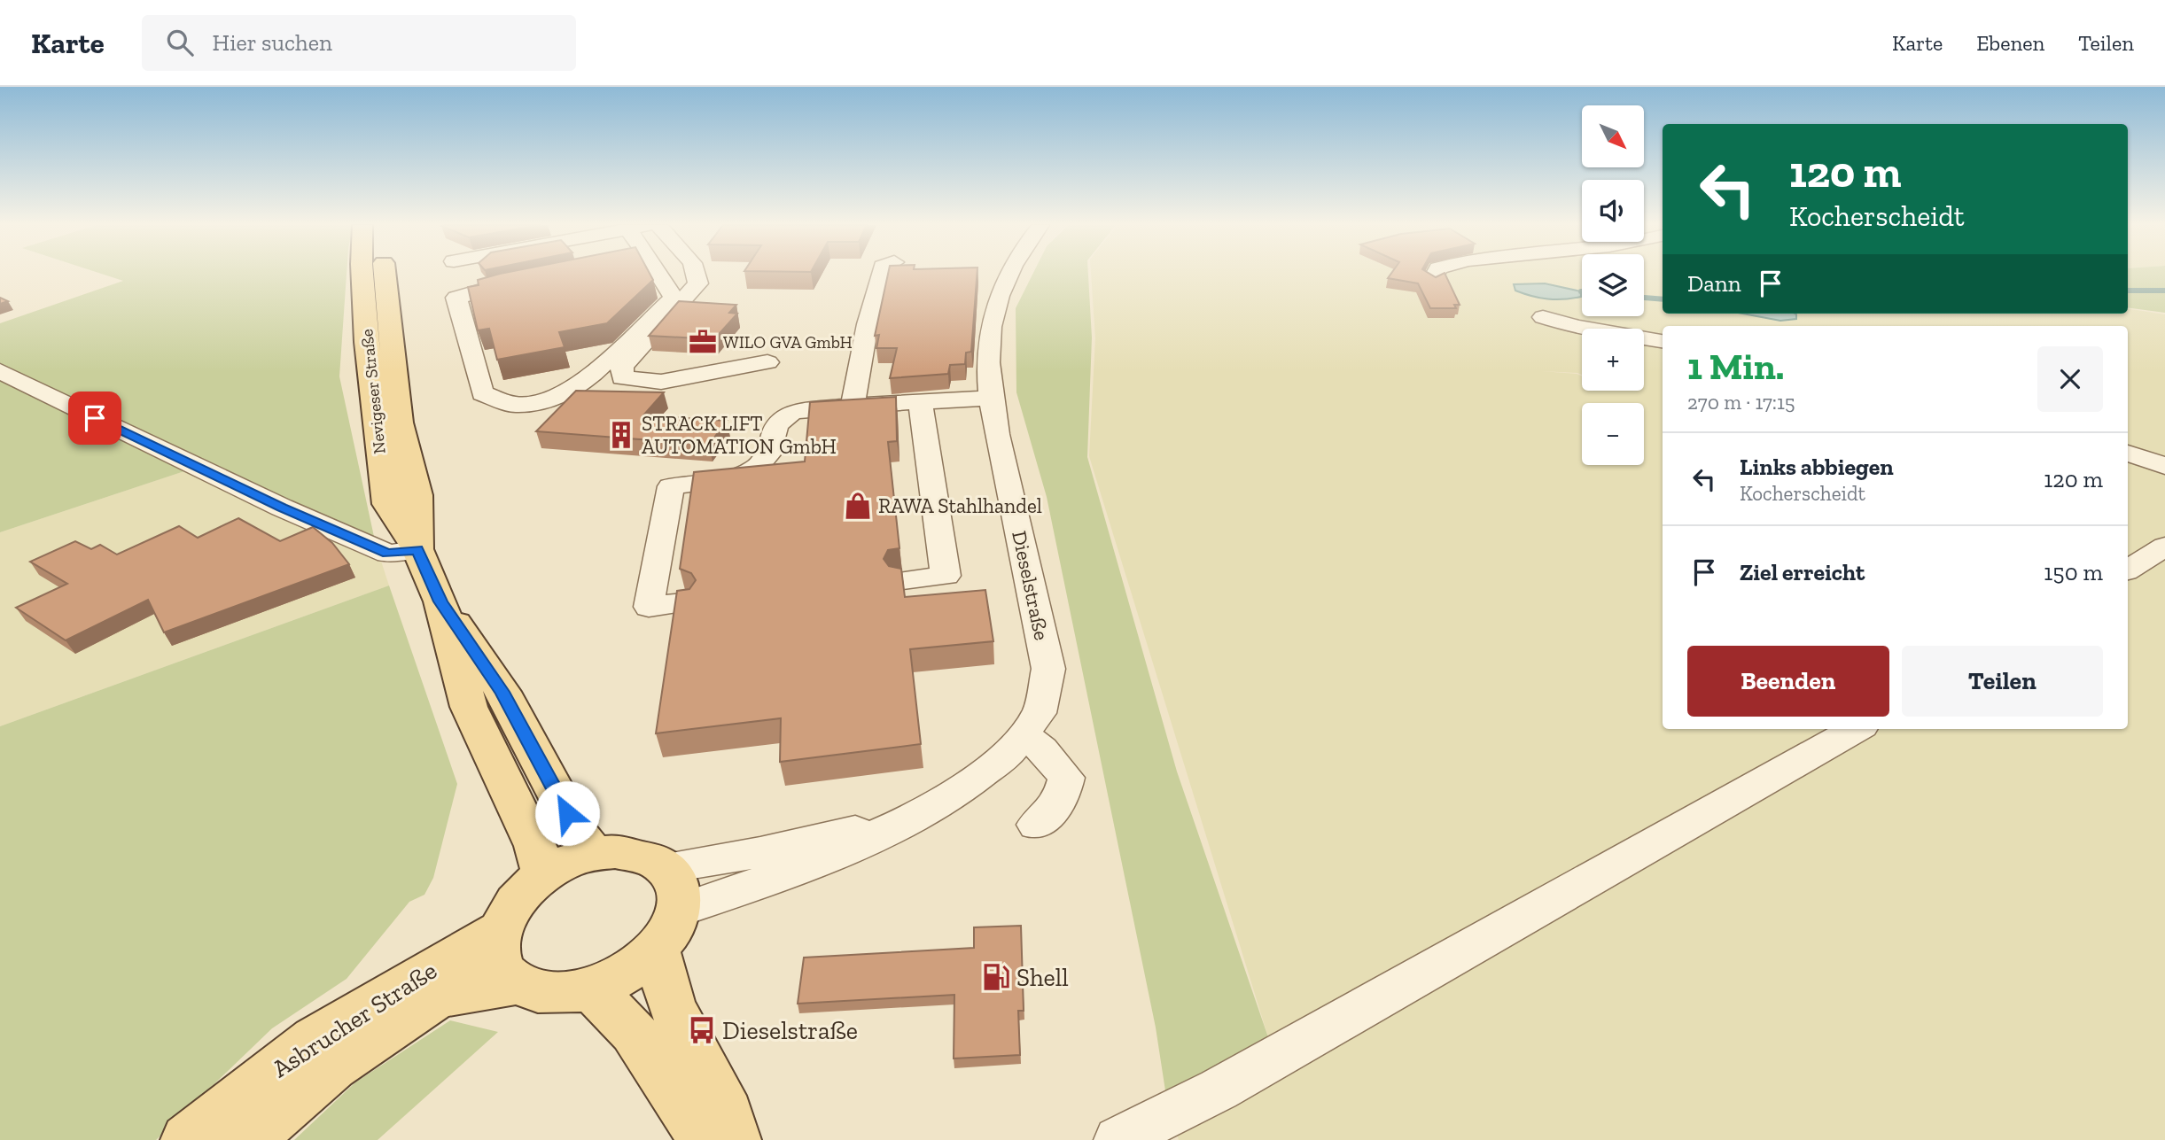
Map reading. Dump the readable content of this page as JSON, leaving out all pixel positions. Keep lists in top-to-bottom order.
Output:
{
  "streets": {
    "main road": ["Nevigeser Straße", "Asbrucher Straße"],
    "street": ["Dieselstraße"]
  },
  "crossings": [
    ["Nevigeser Straße", "Dieselstraße"],
    ["Nevigeser Straße", "Asbrucher Straße"],
    ["Dieselstraße", "Asbrucher Straße"]
  ],
  "places": {
    "office": ["WILO GVA GmbH"],
    "building": ["STRACK LIFT AUTOMATION GmbH"],
    "shop": ["RAWA Stahlhandel"],
    "fuel station": ["Shell"],
    "bus stop": ["Dieselstraße"]
  },
  "north": "bottom right",
  "page": {
    "header": "Karte",
    "search": "Hier suchen",
    "nav": ["Karte", "Ebenen", "Teilen"],
    "map_buttons": ["+", "−"],
    "turn": ["120 m", "Kocherscheidt"],
    "then": "Dann",
    "heading": ["1 Min.", "270 m · 17:15"],
    "list": [
      {
        "name": "Links abbiegen",
        "note": "Kocherscheidt",
        "value": "120 m"
      },
      {
        "name": "Ziel erreicht",
        "value": "150 m"
      }
    ],
    "buttons": ["Beenden", "Teilen"]
  }
}
